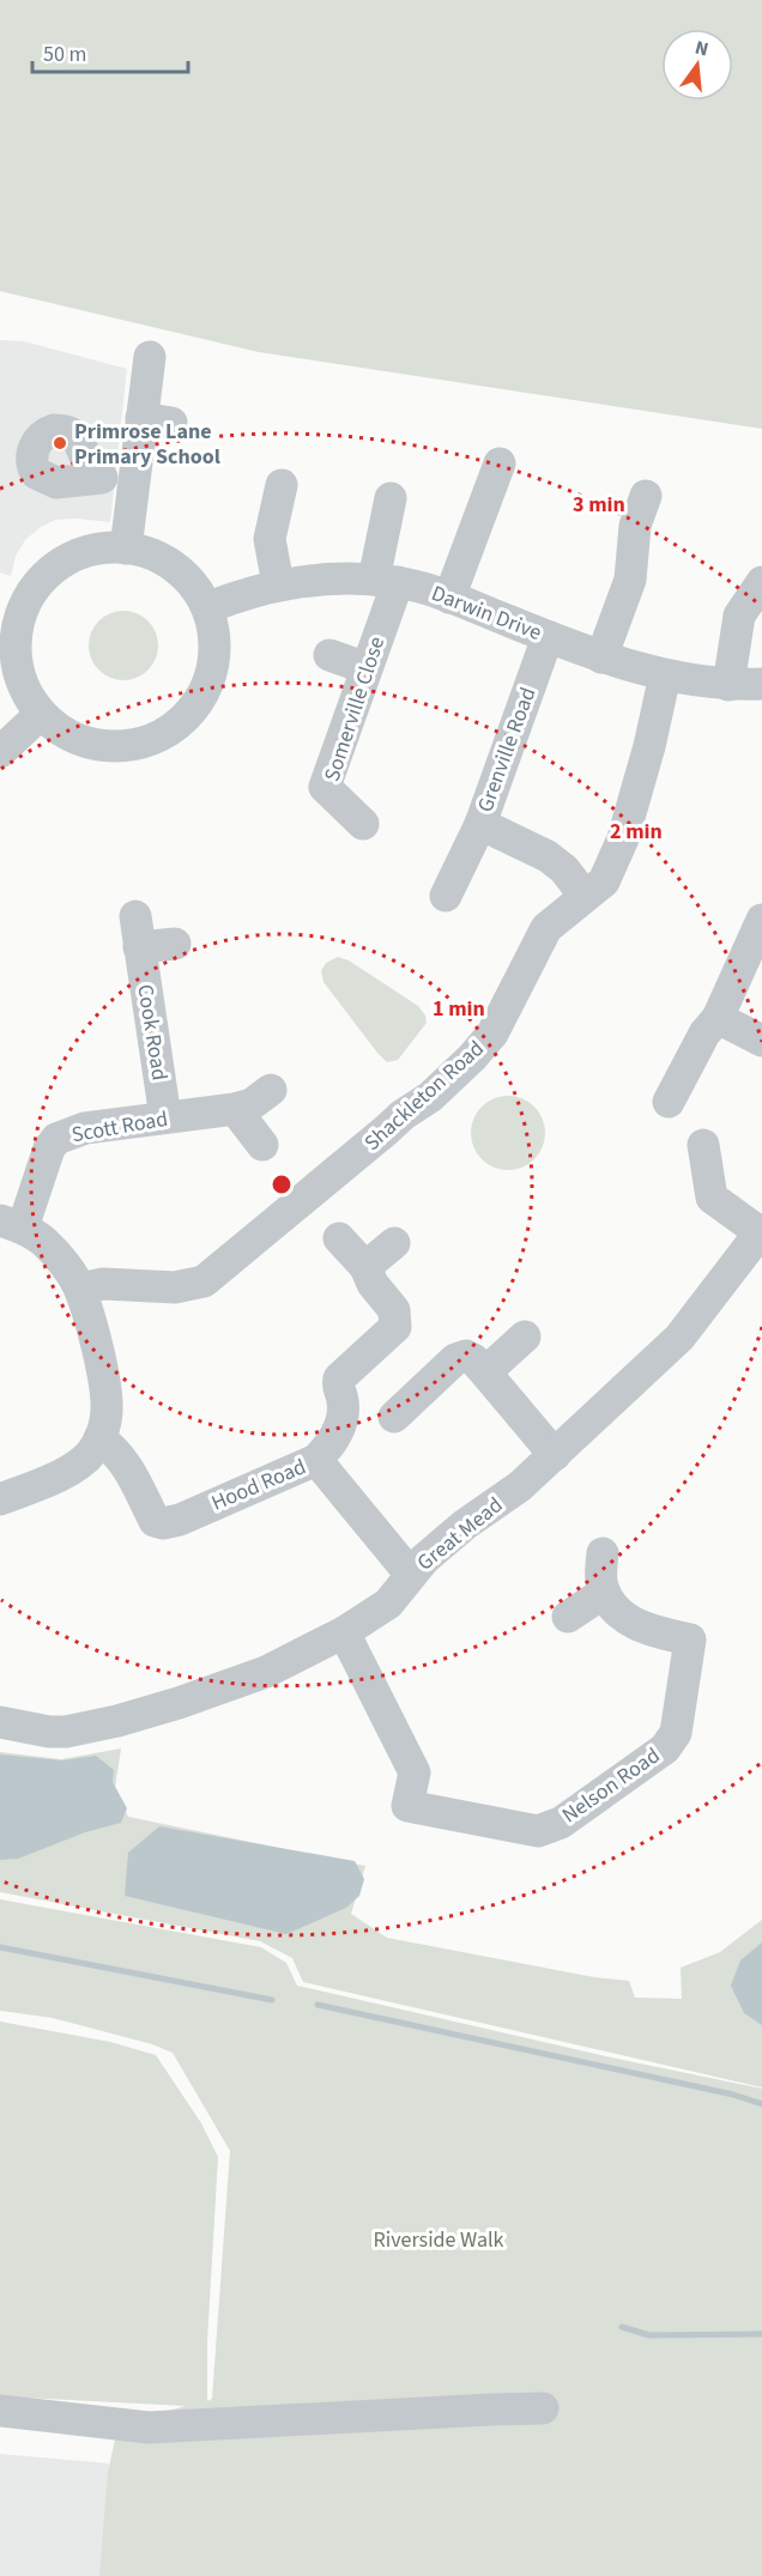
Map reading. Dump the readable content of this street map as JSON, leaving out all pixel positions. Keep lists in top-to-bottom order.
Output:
{
  "streets": {
    "street": [
      "Darwin Drive",
      "Somerville Close",
      "Grenville Road",
      "Cook Road",
      "Shackleton Road",
      "Scott Road",
      "Hood Road",
      "Great Mead",
      "Nelson Road"
    ]
  },
  "crossings": [
    ["Darwin Drive", "Somerville Close"],
    ["Darwin Drive", "Grenville Road"],
    ["Darwin Drive", "Shackleton Road"],
    ["Grenville Road", "Shackleton Road"],
    ["Cook Road", "Scott Road"],
    ["Hood Road", "Great Mead"],
    ["Great Mead", "Nelson Road"]
  ],
  "parks": ["Riverside Walk"],
  "places": ["Primrose Lane Primary School"],
  "scale_bar": "50 m",
  "north": "top",
  "rings": ["3 min", "2 min", "1 min"]
}
